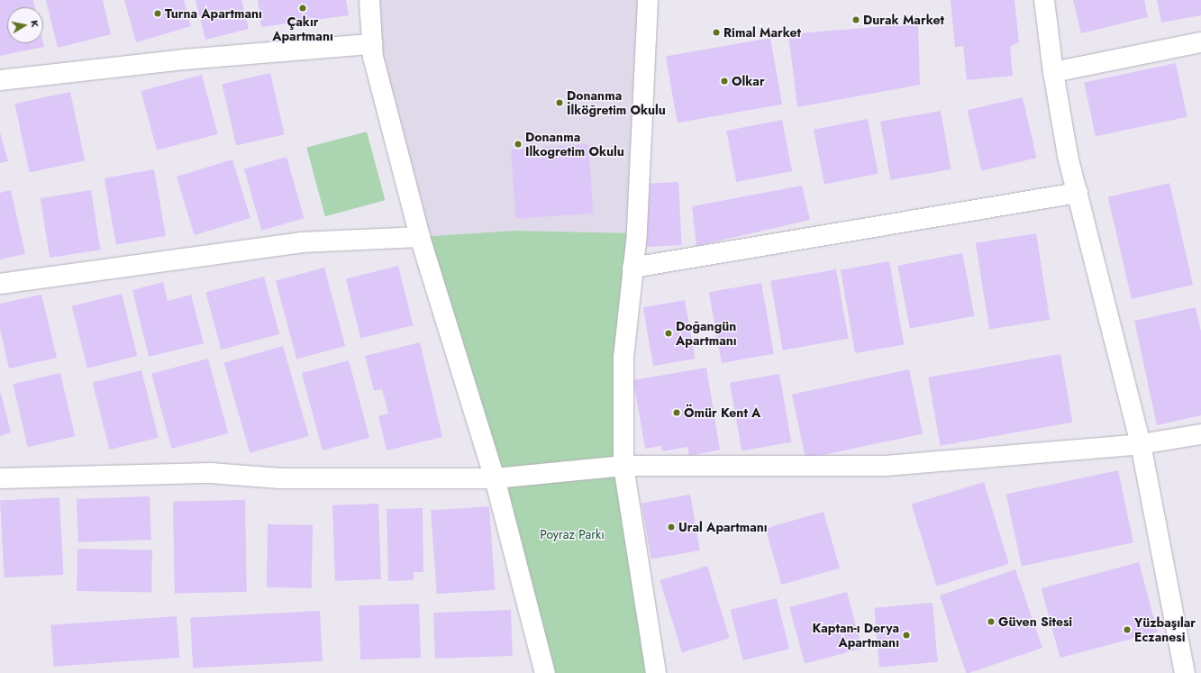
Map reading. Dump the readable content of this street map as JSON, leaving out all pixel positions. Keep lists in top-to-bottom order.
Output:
{
  "parks": ["Poyraz Parkı"],
  "places": [
    "Çakır Apartmanı",
    "Turna Apartmanı",
    "Durak Market",
    "Rimal Market",
    "Olkar",
    "Donanma İlköğretim Okulu",
    "Donanma Ilkogretim Okulu",
    "Doğangün Apartmanı",
    "Ömür Kent A",
    "Ural Apartmanı",
    "Güven Sitesi",
    "Yüzbaşılar Eczanesi",
    "Kaptan-ı Derya Apartmanı"
  ],
  "north": "right"
}
